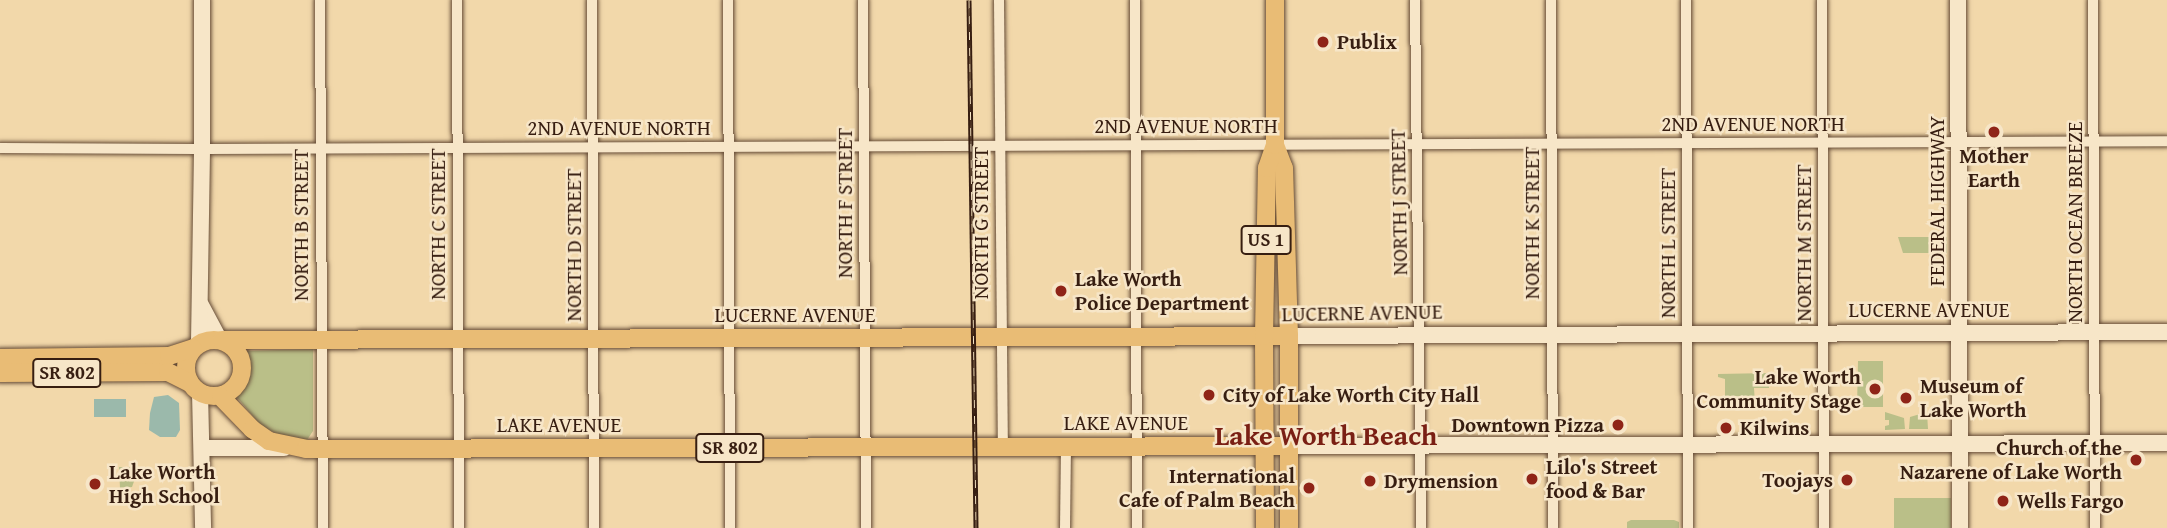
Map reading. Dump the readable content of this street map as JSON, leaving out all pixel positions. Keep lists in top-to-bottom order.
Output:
{
  "streets": {
    "main road": [
      "FEDERAL HIGHWAY",
      "US 1",
      "LUCERNE AVENUE",
      "SR 802",
      "LAKE AVENUE"
    ],
    "street": [
      "2ND AVENUE NORTH",
      "NORTH J STREET",
      "NORTH F STREET",
      "NORTH OCEAN BREEZE",
      "NORTH G STREET",
      "NORTH K STREET",
      "NORTH C STREET",
      "NORTH B STREET",
      "NORTH L STREET",
      "NORTH M STREET",
      "NORTH D STREET"
    ]
  },
  "crossings": [
    ["2ND AVENUE NORTH", "FEDERAL HIGHWAY"],
    ["2ND AVENUE NORTH", "NORTH J STREET"],
    ["2ND AVENUE NORTH", "NORTH F STREET"],
    ["2ND AVENUE NORTH", "NORTH OCEAN BREEZE"],
    ["2ND AVENUE NORTH", "NORTH G STREET"],
    ["2ND AVENUE NORTH", "NORTH K STREET"],
    ["2ND AVENUE NORTH", "NORTH C STREET"],
    ["2ND AVENUE NORTH", "NORTH B STREET"],
    ["2ND AVENUE NORTH", "US 1"],
    ["2ND AVENUE NORTH", "NORTH L STREET"],
    ["2ND AVENUE NORTH", "NORTH M STREET"],
    ["2ND AVENUE NORTH", "NORTH D STREET"],
    ["FEDERAL HIGHWAY", "LUCERNE AVENUE"],
    ["FEDERAL HIGHWAY", "LAKE AVENUE"],
    ["NORTH J STREET", "LUCERNE AVENUE"],
    ["NORTH J STREET", "LAKE AVENUE"],
    ["NORTH F STREET", "LUCERNE AVENUE"],
    ["NORTH F STREET", "LAKE AVENUE"],
    ["NORTH OCEAN BREEZE", "LUCERNE AVENUE"],
    ["NORTH OCEAN BREEZE", "LAKE AVENUE"],
    ["NORTH G STREET", "LUCERNE AVENUE"],
    ["NORTH G STREET", "LAKE AVENUE"],
    ["NORTH K STREET", "LUCERNE AVENUE"],
    ["NORTH K STREET", "LAKE AVENUE"],
    ["NORTH C STREET", "LUCERNE AVENUE"],
    ["NORTH C STREET", "LAKE AVENUE"],
    ["NORTH B STREET", "LUCERNE AVENUE"],
    ["NORTH B STREET", "LAKE AVENUE"],
    ["US 1", "LUCERNE AVENUE"],
    ["US 1", "LAKE AVENUE"],
    ["NORTH L STREET", "LUCERNE AVENUE"],
    ["NORTH L STREET", "LAKE AVENUE"],
    ["NORTH M STREET", "LUCERNE AVENUE"],
    ["NORTH M STREET", "LAKE AVENUE"],
    ["NORTH D STREET", "LUCERNE AVENUE"],
    ["NORTH D STREET", "LAKE AVENUE"],
    ["LUCERNE AVENUE", "SR 802"],
    ["LUCERNE AVENUE", "LAKE AVENUE"],
    ["SR 802", "LAKE AVENUE"]
  ],
  "districts": ["Lake Worth Beach"],
  "places": [
    "Publix",
    "Mother Earth",
    "Lake Worth Police Department",
    "Lake Worth Community Stage",
    "City of Lake Worth City Hall",
    "Museum of Lake Worth",
    "Downtown Pizza",
    "Kilwins",
    "Church of the Nazarene of Lake Worth",
    "Lilo's Street food & Bar",
    "Toojays",
    "Drymension",
    "Lake Worth High School",
    "International Cafe of Palm Beach",
    "Wells Fargo"
  ]
}
